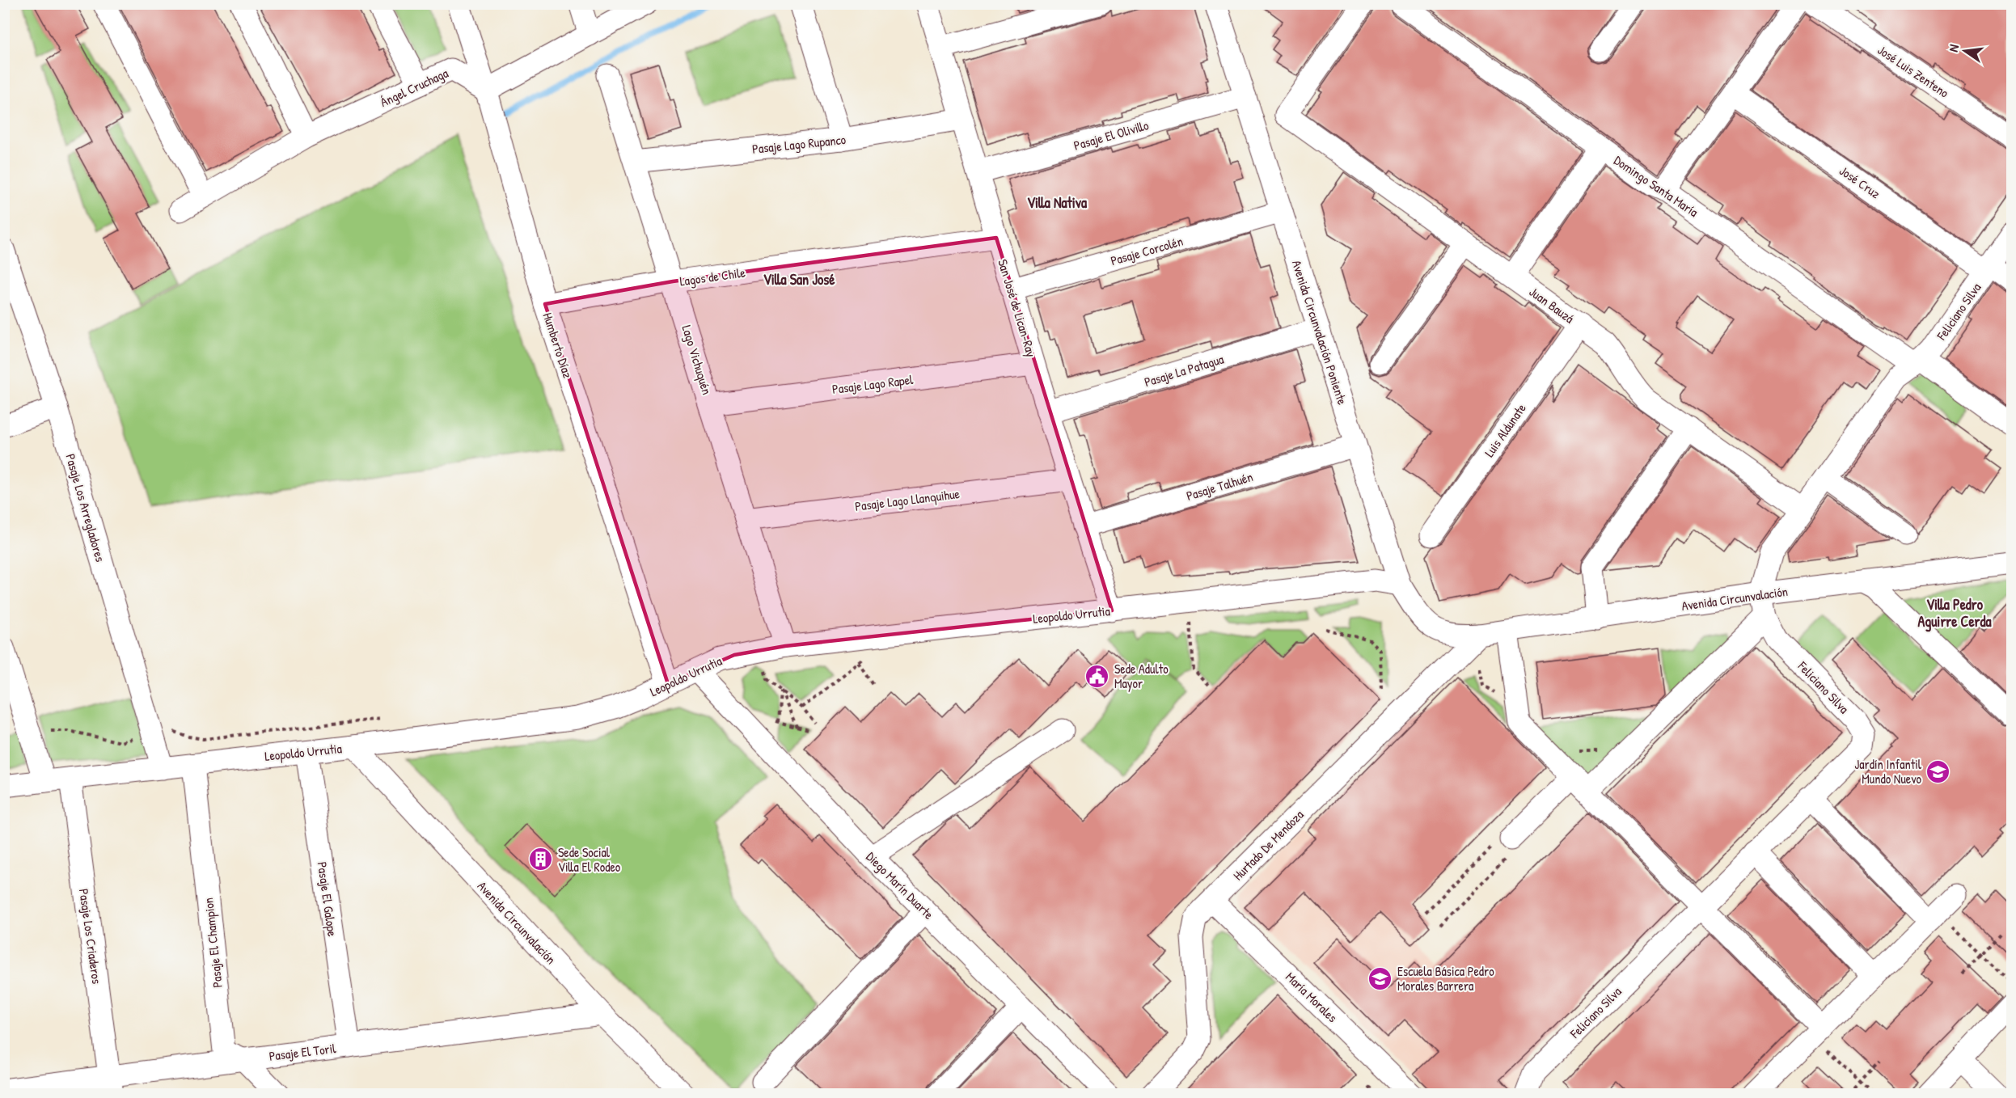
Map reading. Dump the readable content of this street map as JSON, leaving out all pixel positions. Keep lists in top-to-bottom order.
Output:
{
  "streets": {
    "street": [
      "José Luis Zenteno",
      "Ángel Cruchaga",
      "Pasaje El Olivillo",
      "Pasaje Lago Rupanco",
      "José Cruz",
      "Domingo Santa María",
      "Pasaje Corcolén",
      "Lagos de Chile",
      "Juan Bauzá",
      "San José de Lican-Ray",
      "Feliciano Silva",
      "Avenida Circunvalación Poniente",
      "Humberto Díaz",
      "Lago Vichuquén",
      "Pasaje La Patagua",
      "Pasaje Lago Rapel",
      "Luis Aldunate",
      "Pasaje Talhuén",
      "Pasaje Lago Llanquihue",
      "Pasaje Los Arregladores",
      "Avenida Circunvalación",
      "Leopoldo Urrutia",
      "Hurtado De Mendoza",
      "Diego Marín Duarte",
      "Pasaje El Galope",
      "Pasaje Los Criaderos",
      "Pasaje El Champion",
      "María Morales",
      "Pasaje El Toril"
    ]
  },
  "crossings": [
    ["Ángel Cruchaga", "Humberto Díaz"],
    ["Pasaje El Olivillo", "San José de Lican-Ray"],
    ["Pasaje El Olivillo", "Avenida Circunvalación Poniente"],
    ["Pasaje Lago Rupanco", "San José de Lican-Ray"],
    ["Pasaje Lago Rupanco", "Lago Vichuquén"],
    ["José Cruz", "Feliciano Silva"],
    ["Domingo Santa María", "Feliciano Silva"],
    ["Pasaje Corcolén", "San José de Lican-Ray"],
    ["Pasaje Corcolén", "Avenida Circunvalación Poniente"],
    ["Lagos de Chile", "San José de Lican-Ray"],
    ["Lagos de Chile", "Humberto Díaz"],
    ["Lagos de Chile", "Lago Vichuquén"],
    ["Juan Bauzá", "Feliciano Silva"],
    ["Juan Bauzá", "Luis Aldunate"],
    ["San José de Lican-Ray", "Pasaje La Patagua"],
    ["San José de Lican-Ray", "Pasaje Lago Rapel"],
    ["San José de Lican-Ray", "Pasaje Talhuén"],
    ["San José de Lican-Ray", "Pasaje Lago Llanquihue"],
    ["San José de Lican-Ray", "Leopoldo Urrutia"],
    ["Feliciano Silva", "Avenida Circunvalación"],
    ["Avenida Circunvalación Poniente", "Pasaje La Patagua"],
    ["Avenida Circunvalación Poniente", "Pasaje Talhuén"],
    ["Avenida Circunvalación Poniente", "Avenida Circunvalación"],
    ["Avenida Circunvalación Poniente", "Leopoldo Urrutia"],
    ["Humberto Díaz", "Leopoldo Urrutia"],
    ["Lago Vichuquén", "Pasaje Lago Rapel"],
    ["Lago Vichuquén", "Pasaje Lago Llanquihue"],
    ["Lago Vichuquén", "Leopoldo Urrutia"],
    ["Pasaje Los Arregladores", "Leopoldo Urrutia"],
    ["Avenida Circunvalación", "Leopoldo Urrutia"],
    ["Avenida Circunvalación", "Hurtado De Mendoza"],
    ["Avenida Circunvalación", "Pasaje El Toril"],
    ["Leopoldo Urrutia", "Diego Marín Duarte"],
    ["Leopoldo Urrutia", "Pasaje El Galope"],
    ["Leopoldo Urrutia", "Pasaje Los Criaderos"],
    ["Leopoldo Urrutia", "Pasaje El Champion"],
    ["Hurtado De Mendoza", "María Morales"],
    ["Pasaje El Galope", "Pasaje El Toril"],
    ["Pasaje Los Criaderos", "Pasaje El Toril"],
    ["Pasaje El Champion", "Pasaje El Toril"]
  ],
  "districts": ["Villa Nativa", "Villa San José", "Villa Pedro Aguirre Cerda"],
  "places": {
    "public building": ["Sede Adulto Mayor"],
    "school or university": ["Jardín Infantil Mundo Nuevo", "Escuela Básica Pedro Morales Barrera"],
    "building": ["Sede Social Villa El Rodeo"]
  },
  "north": "left"
}
